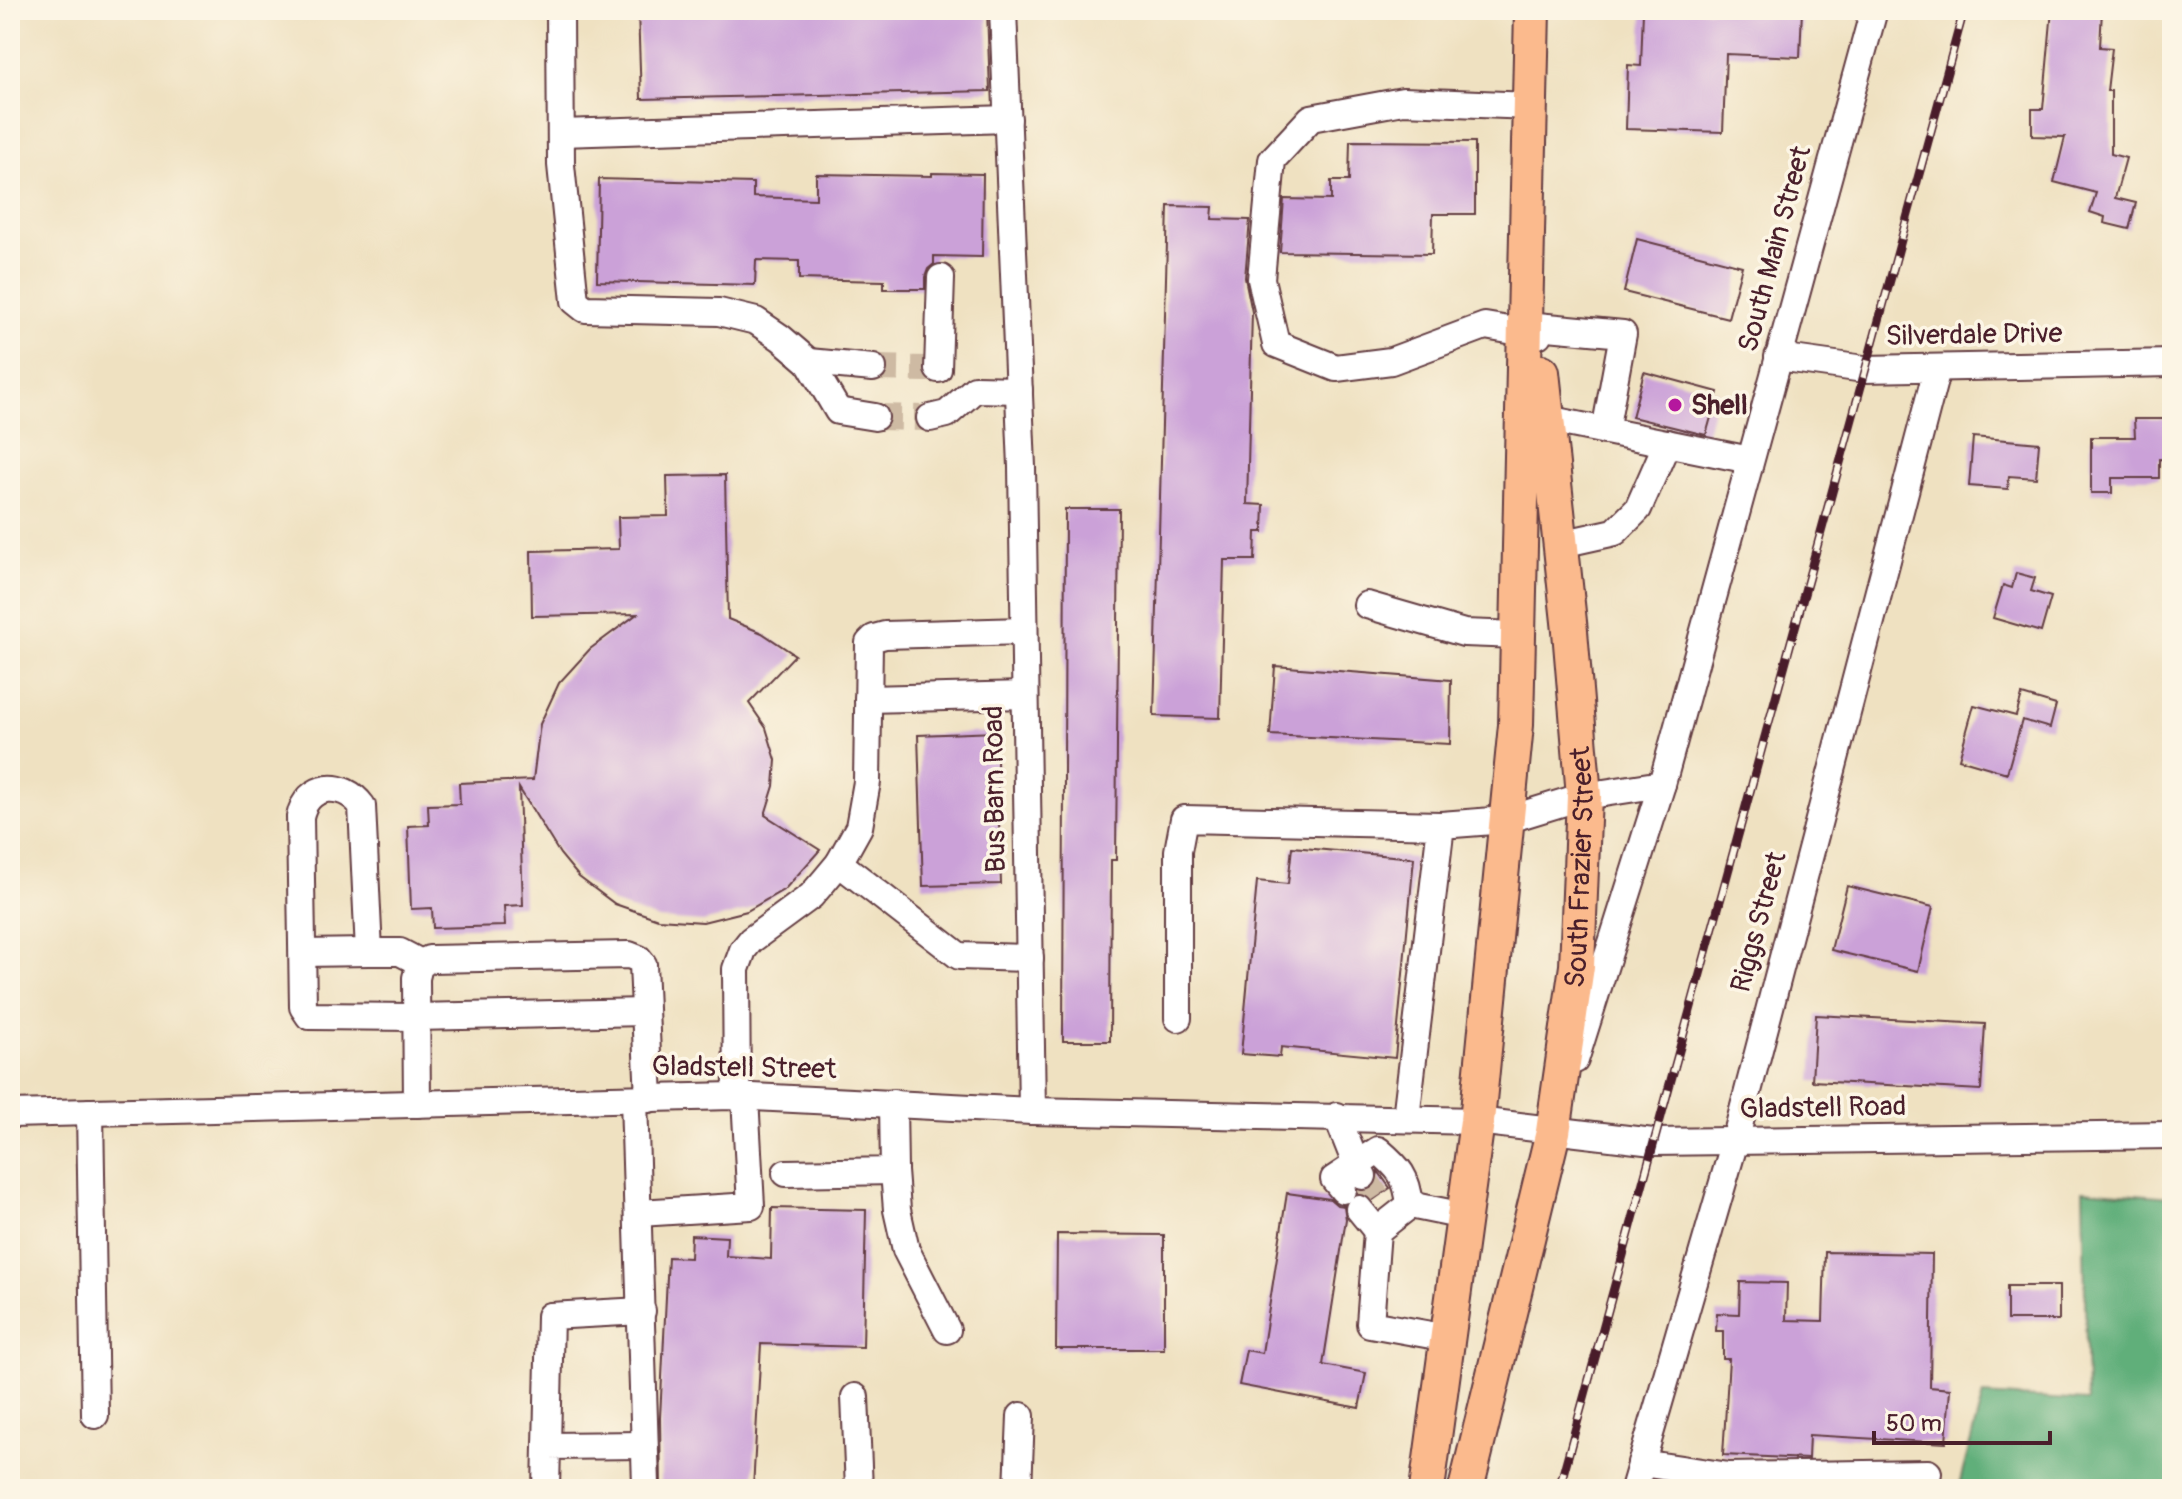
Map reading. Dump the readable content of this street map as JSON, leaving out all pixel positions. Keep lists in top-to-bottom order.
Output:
{
  "streets": {
    "main road": ["South Frazier Street"],
    "street": [
      "South Main Street",
      "Silverdale Drive",
      "Bus Barn Road",
      "Riggs Street",
      "Gladstell Street",
      "Gladstell Road"
    ]
  },
  "crossings": [
    ["South Main Street", "Silverdale Drive"],
    ["South Main Street", "South Frazier Street"],
    ["South Main Street", "Gladstell Road"],
    ["Silverdale Drive", "Riggs Street"],
    ["Bus Barn Road", "Gladstell Street"],
    ["South Frazier Street", "Gladstell Street"],
    ["South Frazier Street", "Gladstell Road"],
    ["Riggs Street", "Gladstell Road"],
    ["Gladstell Street", "Gladstell Road"]
  ],
  "places": ["Shell"],
  "scale_bar": "50 m"
}
